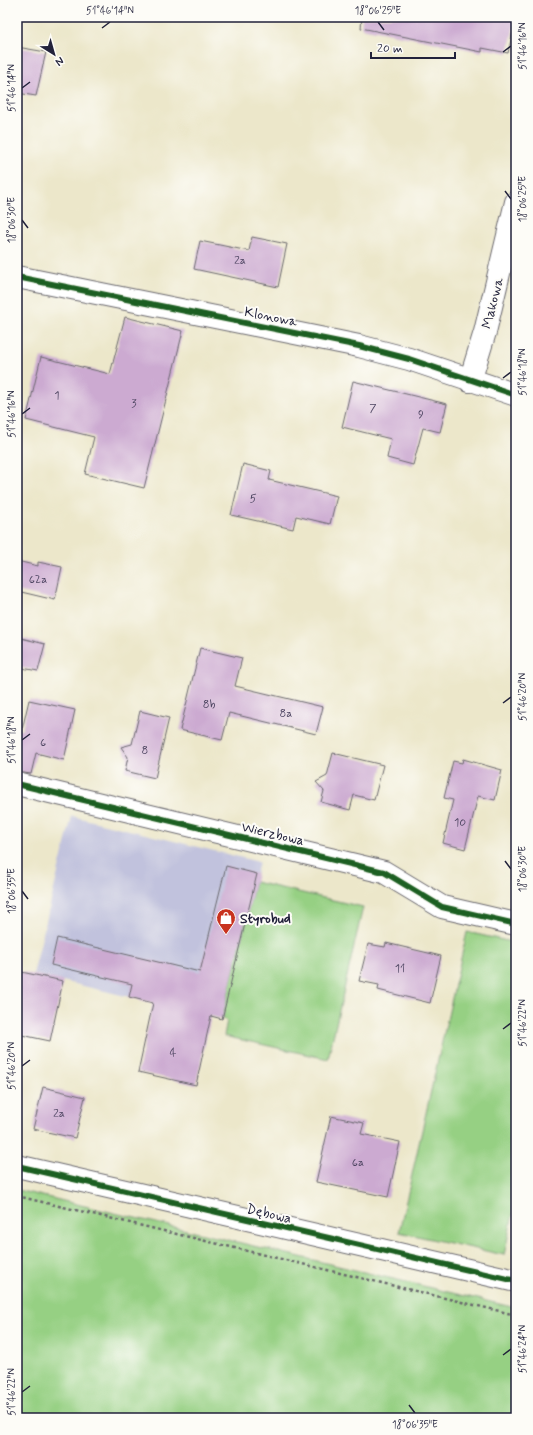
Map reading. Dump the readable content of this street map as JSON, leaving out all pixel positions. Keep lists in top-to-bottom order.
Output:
{
  "streets": {
    "street": [
      "Makowa",
      "Klonowa",
      "Wierzbowa",
      "Dębowa"
    ]
  },
  "crossings": [
    ["Makowa", "Klonowa"]
  ],
  "places": {
    "shop": ["Styrobud"]
  },
  "house_numbers": [
    "2a",
    "1",
    "3",
    "7",
    "9",
    "5",
    "62a",
    "8b",
    "8a",
    "6",
    "8",
    "10",
    "11",
    "4",
    "2a",
    "6a"
  ],
  "scale_bar": "20 m",
  "north": "bottom right",
  "coordinates": [
    "51°46'14\"N",
    "18°06'25\"E",
    "51°46'16\"N",
    "18°06'30\"E",
    "51°46'18\"N",
    "51°46'20\"N",
    "18°06'35\"E",
    "51°46'22\"N",
    "51°46'24\"N"
  ]
}
